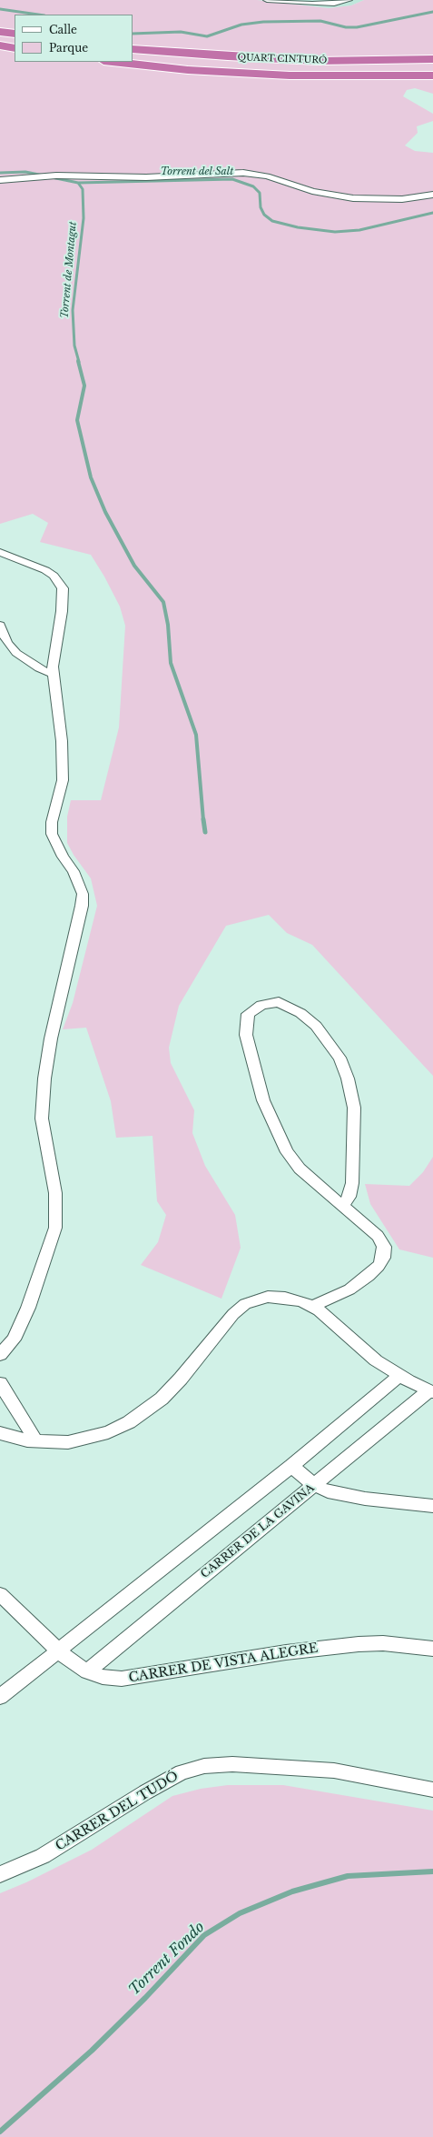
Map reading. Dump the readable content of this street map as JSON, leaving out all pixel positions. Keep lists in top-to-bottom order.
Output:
{
  "streets": {
    "highway": ["QUART CINTURÓ"],
    "street": ["CARRER DE LA GAVINA", "CARRER DE VISTA ALEGRE", "CARRER DEL TUDÓ"]
  },
  "crossings": [
    ["CARRER DE LA GAVINA", "CARRER DE VISTA ALEGRE"]
  ],
  "water": ["Torrent del Salt", "Torrent de Montagut", "Torrent Fondo"],
  "legend": ["Calle", "Parque"]
}
